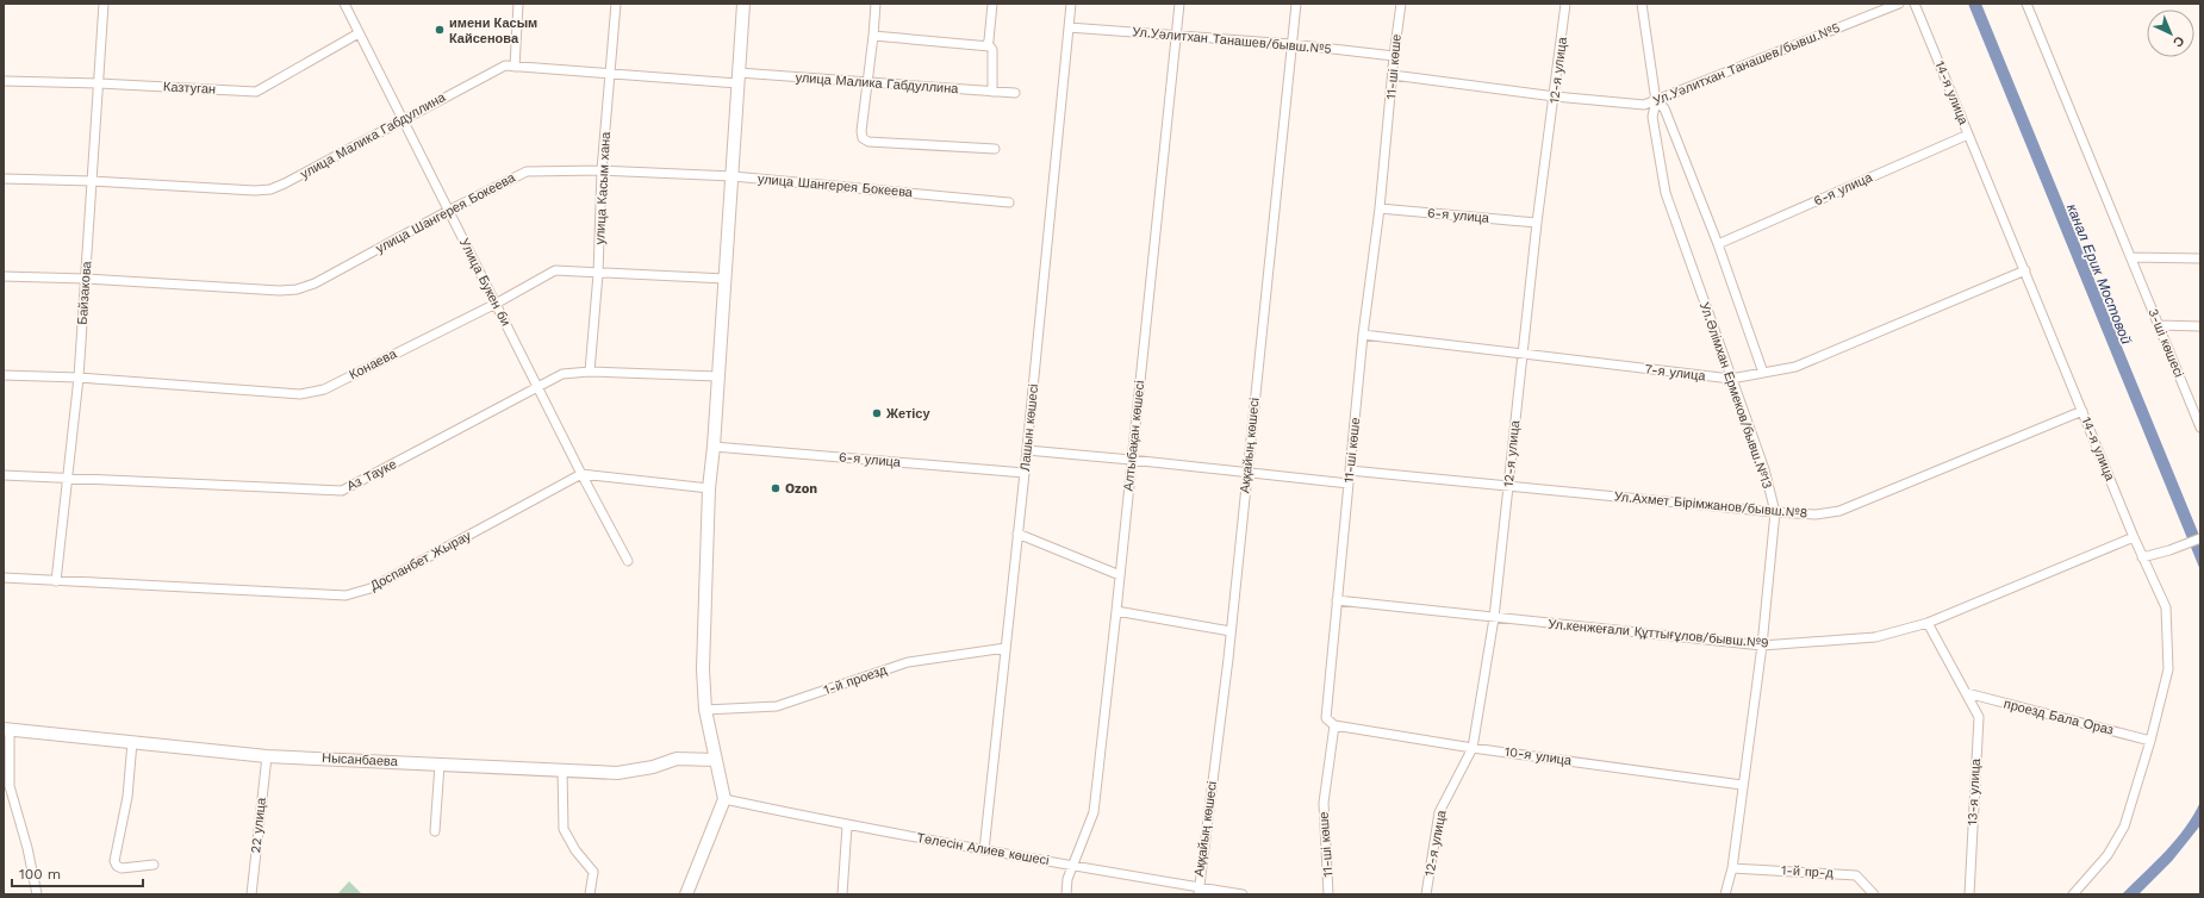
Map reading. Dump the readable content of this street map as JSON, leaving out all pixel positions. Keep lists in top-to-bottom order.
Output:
{
  "streets": {
    "street": [
      "Ул.Уәлитхан Танашев/бывш.№5",
      "11-ші көше",
      "12-я улица",
      "улица Малика Габдуллина",
      "Казтуган",
      "14-я улица",
      "улица Шангерея Бокеева",
      "улица Касым хана",
      "6-я улица",
      "Улица Букен би",
      "Байзакова",
      "3-ші көшесі",
      "Конаева",
      "7-я улица",
      "Ул.Әлімхан Ермеков/бывш.№13",
      "Лашын көшесі",
      "Алтыбақан көшесі",
      "Аққайың көшесі",
      "Аз Тауке",
      "Ул.Ахмет Бірімжанов/бывш.№8",
      "Доспанбет Жырау",
      "Ул.кенжеғали Құттығұлов/бывш.№9",
      "1-й проезд",
      "проезд Бала Ораз",
      "10-я улица",
      "Нысанбаева",
      "13-я улица",
      "22 улица",
      "Төлесін Алиев көшесі",
      "1-й пр-д"
    ]
  },
  "crossings": [
    ["Ул.Уәлитхан Танашев/бывш.№5", "11-ші көше"],
    ["Ул.Уәлитхан Танашев/бывш.№5", "12-я улица"],
    ["Ул.Уәлитхан Танашев/бывш.№5", "Ул.Әлімхан Ермеков/бывш.№13"],
    ["Ул.Уәлитхан Танашев/бывш.№5", "Лашын көшесі"],
    ["Ул.Уәлитхан Танашев/бывш.№5", "Алтыбақан көшесі"],
    ["Ул.Уәлитхан Танашев/бывш.№5", "Аққайың көшесі"],
    ["11-ші көше", "6-я улица"],
    ["11-ші көше", "7-я улица"],
    ["11-ші көше", "Ул.Ахмет Бірімжанов/бывш.№8"],
    ["11-ші көше", "Ул.кенжеғали Құттығұлов/бывш.№9"],
    ["11-ші көше", "10-я улица"],
    ["12-я улица", "6-я улица"],
    ["12-я улица", "7-я улица"],
    ["12-я улица", "Ул.Ахмет Бірімжанов/бывш.№8"],
    ["12-я улица", "Ул.кенжеғали Құттығұлов/бывш.№9"],
    ["12-я улица", "10-я улица"],
    ["улица Малика Габдуллина", "улица Касым хана"],
    ["улица Малика Габдуллина", "Улица Букен би"],
    ["улица Малика Габдуллина", "Байзакова"],
    ["Казтуган", "Улица Букен би"],
    ["Казтуган", "Байзакова"],
    ["14-я улица", "6-я улица"],
    ["14-я улица", "7-я улица"],
    ["14-я улица", "Ул.Ахмет Бірімжанов/бывш.№8"],
    ["14-я улица", "Ул.кенжеғали Құттығұлов/бывш.№9"],
    ["14-я улица", "проезд Бала Ораз"],
    ["улица Шангерея Бокеева", "улица Касым хана"],
    ["улица Шангерея Бокеева", "Улица Букен би"],
    ["улица Шангерея Бокеева", "Байзакова"],
    ["улица Касым хана", "Конаева"],
    ["улица Касым хана", "Аз Тауке"],
    ["6-я улица", "Ул.Әлімхан Ермеков/бывш.№13"],
    ["6-я улица", "Лашын көшесі"],
    ["Улица Букен би", "Конаева"],
    ["Улица Букен би", "Аз Тауке"],
    ["Улица Букен би", "Доспанбет Жырау"],
    ["Байзакова", "Конаева"],
    ["Байзакова", "Аз Тауке"],
    ["Байзакова", "Доспанбет Жырау"],
    ["7-я улица", "Ул.Әлімхан Ермеков/бывш.№13"],
    ["Ул.Әлімхан Ермеков/бывш.№13", "Ул.Ахмет Бірімжанов/бывш.№8"],
    ["Ул.Әлімхан Ермеков/бывш.№13", "Ул.кенжеғали Құттығұлов/бывш.№9"],
    ["Ул.Әлімхан Ермеков/бывш.№13", "10-я улица"],
    ["Ул.Әлімхан Ермеков/бывш.№13", "1-й пр-д"],
    ["Лашын көшесі", "1-й проезд"],
    ["Лашын көшесі", "Төлесін Алиев көшесі"],
    ["Алтыбақан көшесі", "Төлесін Алиев көшесі"],
    ["Аққайың көшесі", "Төлесін Алиев көшесі"],
    ["Ул.кенжеғали Құттығұлов/бывш.№9", "13-я улица"],
    ["проезд Бала Ораз", "13-я улица"],
    ["Нысанбаева", "22 улица"]
  ],
  "water": ["канал Ерик Мостовой"],
  "places": ["имени Касым Кайсенова", "Жетісу", "Ozon"],
  "scale_bar": "100 m",
  "north": "bottom right"
}
